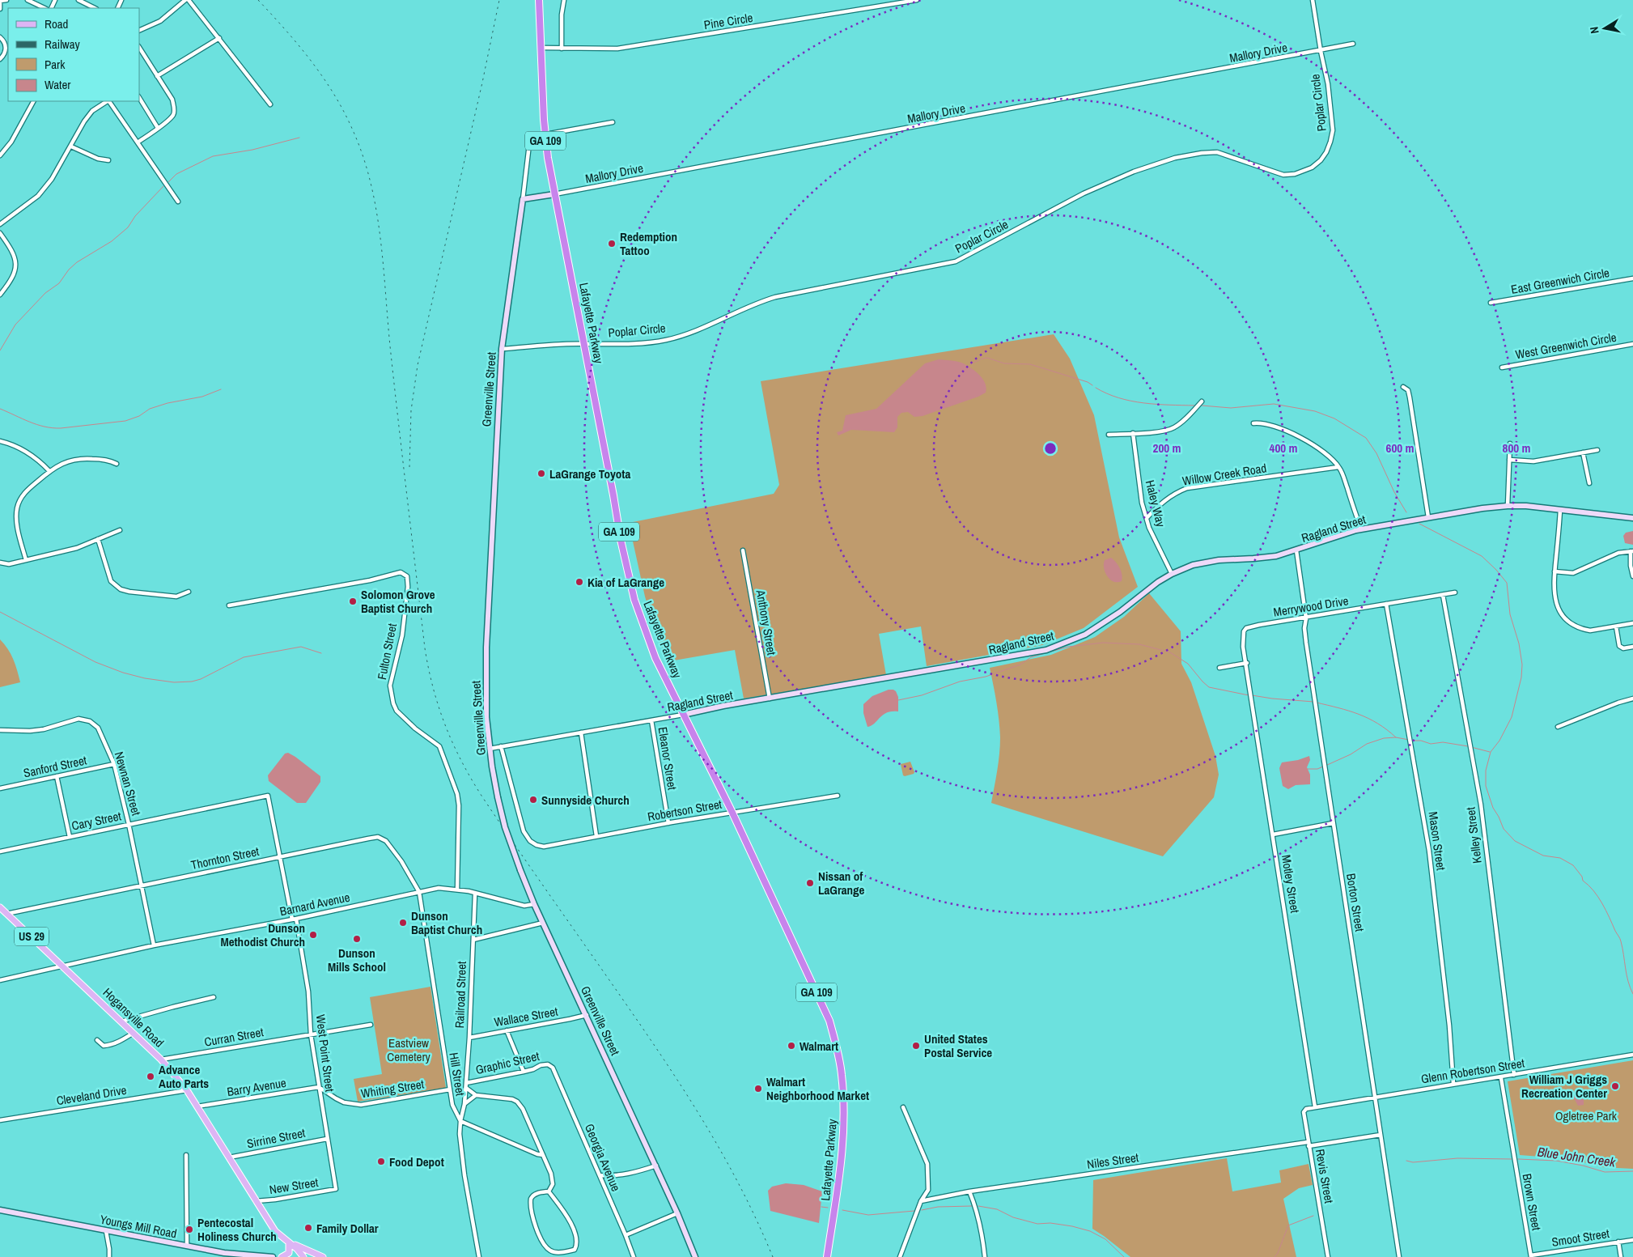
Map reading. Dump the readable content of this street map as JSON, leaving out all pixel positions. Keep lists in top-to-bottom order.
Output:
{
  "streets": {
    "highway": ["GA 109", "Lafayette Parkway"],
    "main road": ["US 29", "Hogansville Road"],
    "street": [
      "Pine Circle",
      "Mallory Drive",
      "Poplar Circle",
      "East Greenwich Circle",
      "West Greenwich Circle",
      "Greenville Street",
      "Willow Creek Road",
      "Haley Way",
      "Ragland Street",
      "Merrywood Drive",
      "Anthony Street",
      "Fulton Street",
      "Eleanor Street",
      "Sanford Street",
      "Newnan Street",
      "Robertson Street",
      "Cary Street",
      "Kelley Street",
      "Mason Street",
      "Thornton Street",
      "Motley Street",
      "Borton Street",
      "Barnard Avenue",
      "Railroad Street",
      "Wallace Street",
      "Curran Street",
      "West Point Street",
      "Graphic Street",
      "Glenn Robertson Street",
      "Hill Street",
      "Barry Avenue",
      "Whiting Street",
      "Cleveland Drive",
      "Sirrine Street",
      "Georgia Avenue",
      "Niles Street",
      "Revis Street",
      "New Street",
      "Brown Street",
      "Youngs Mill Road",
      "Smoot Street"
    ]
  },
  "crossings": [
    ["Pine Circle", "Lafayette Parkway"],
    ["Mallory Drive", "Poplar Circle"],
    ["Mallory Drive", "Lafayette Parkway"],
    ["Mallory Drive", "Greenville Street"],
    ["Poplar Circle", "Lafayette Parkway"],
    ["Poplar Circle", "Greenville Street"],
    ["Lafayette Parkway", "Ragland Street"],
    ["Lafayette Parkway", "Robertson Street"],
    ["Greenville Street", "Ragland Street"],
    ["Greenville Street", "Barnard Avenue"],
    ["Greenville Street", "Wallace Street"],
    ["Willow Creek Road", "Haley Way"],
    ["Haley Way", "Ragland Street"],
    ["Ragland Street", "Anthony Street"],
    ["Ragland Street", "Eleanor Street"],
    ["Ragland Street", "Robertson Street"],
    ["Ragland Street", "Borton Street"],
    ["Merrywood Drive", "Kelley Street"],
    ["Merrywood Drive", "Mason Street"],
    ["Merrywood Drive", "Motley Street"],
    ["Merrywood Drive", "Borton Street"],
    ["Fulton Street", "Barnard Avenue"],
    ["Eleanor Street", "Robertson Street"],
    ["Sanford Street", "Newnan Street"],
    ["Newnan Street", "Cary Street"],
    ["Newnan Street", "Thornton Street"],
    ["Newnan Street", "Barnard Avenue"],
    ["Cary Street", "West Point Street"],
    ["Kelley Street", "Glenn Robertson Street"],
    ["Mason Street", "Glenn Robertson Street"],
    ["Thornton Street", "Barnard Avenue"],
    ["Thornton Street", "Hogansville Road"],
    ["Thornton Street", "West Point Street"],
    ["Thornton Street", "Hill Street"],
    ["Motley Street", "Glenn Robertson Street"],
    ["Motley Street", "Revis Street"],
    ["Borton Street", "Glenn Robertson Street"],
    ["Borton Street", "Niles Street"],
    ["Barnard Avenue", "Railroad Street"],
    ["Barnard Avenue", "Hogansville Road"],
    ["Barnard Avenue", "West Point Street"],
    ["Barnard Avenue", "Hill Street"],
    ["Railroad Street", "Wallace Street"],
    ["Railroad Street", "Graphic Street"],
    ["Railroad Street", "Hill Street"],
    ["Hogansville Road", "Curran Street"],
    ["Hogansville Road", "Barry Avenue"],
    ["Hogansville Road", "Cleveland Drive"],
    ["Hogansville Road", "Sirrine Street"],
    ["Hogansville Road", "New Street"],
    ["Curran Street", "West Point Street"],
    ["West Point Street", "Barry Avenue"],
    ["West Point Street", "Whiting Street"],
    ["West Point Street", "Sirrine Street"],
    ["West Point Street", "New Street"],
    ["Graphic Street", "Georgia Avenue"],
    ["Glenn Robertson Street", "Revis Street"],
    ["Glenn Robertson Street", "Brown Street"],
    ["Hill Street", "Whiting Street"],
    ["Barry Avenue", "Whiting Street"],
    ["Niles Street", "Revis Street"],
    ["Brown Street", "Smoot Street"]
  ],
  "water": ["Blue John Creek"],
  "parks": ["Eastview Cemetery", "Ogletree Park"],
  "places": [
    "Redemption Tattoo",
    "LaGrange Toyota",
    "Kia of LaGrange",
    "Solomon Grove Baptist Church",
    "Sunnyside Church",
    "Nissan of LaGrange",
    "Dunson Baptist Church",
    "Dunson Methodist Church",
    "Dunson Mills School",
    "Walmart",
    "United States Postal Service",
    "Advance Auto Parts",
    "William J Griggs Recreation Center",
    "Walmart Neighborhood Market",
    "Food Depot",
    "Family Dollar",
    "Pentecostal Holiness Church"
  ],
  "legend": [
    "Road",
    "Railway",
    "Park",
    "Water"
  ],
  "north": "left",
  "rings": [
    "200 m",
    "400 m",
    "600 m",
    "800 m"
  ]
}
